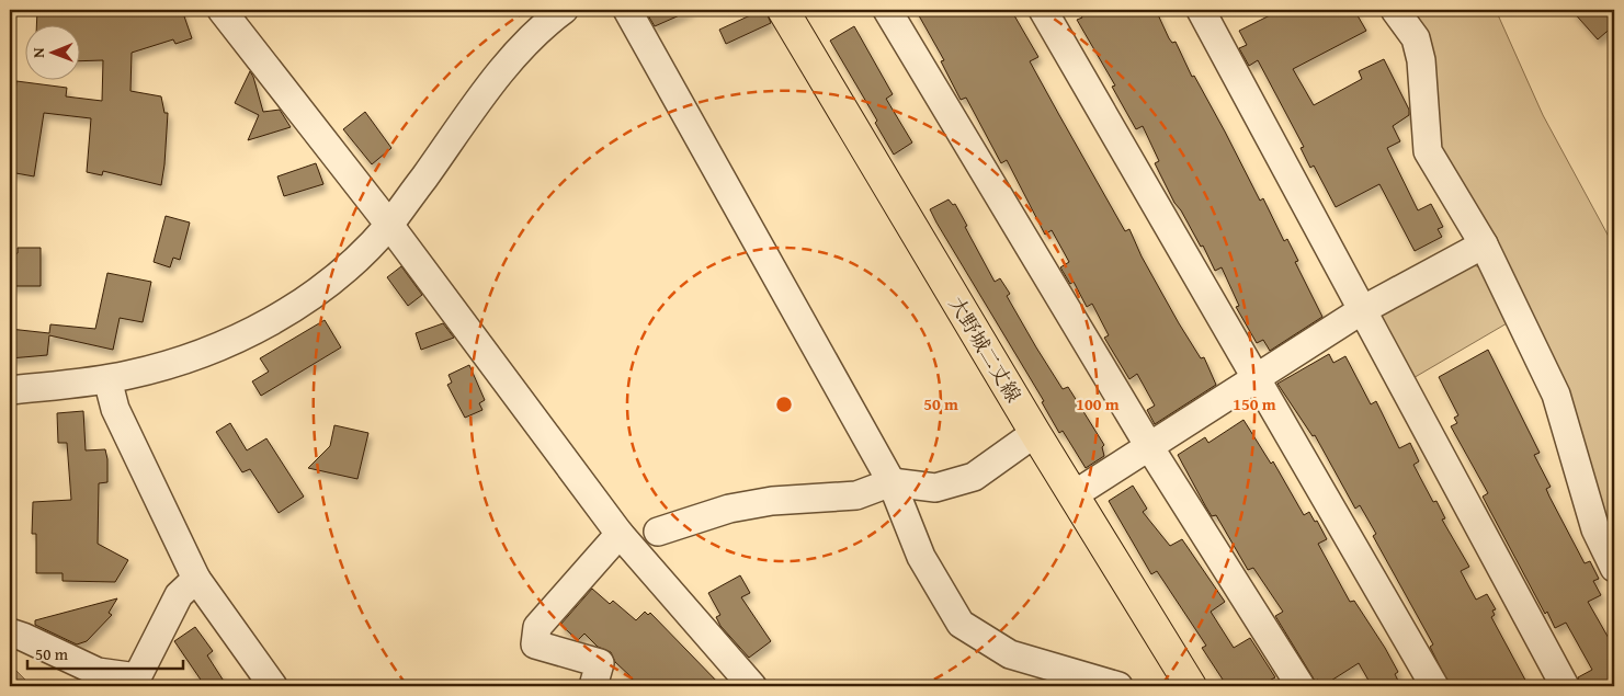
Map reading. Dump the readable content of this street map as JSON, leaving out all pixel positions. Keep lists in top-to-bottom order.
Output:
{
  "streets": {
    "main road": ["大野城二丈線"]
  },
  "scale_bar": "50 m",
  "north": "left",
  "rings": ["50 m", "100 m", "150 m"]
}
